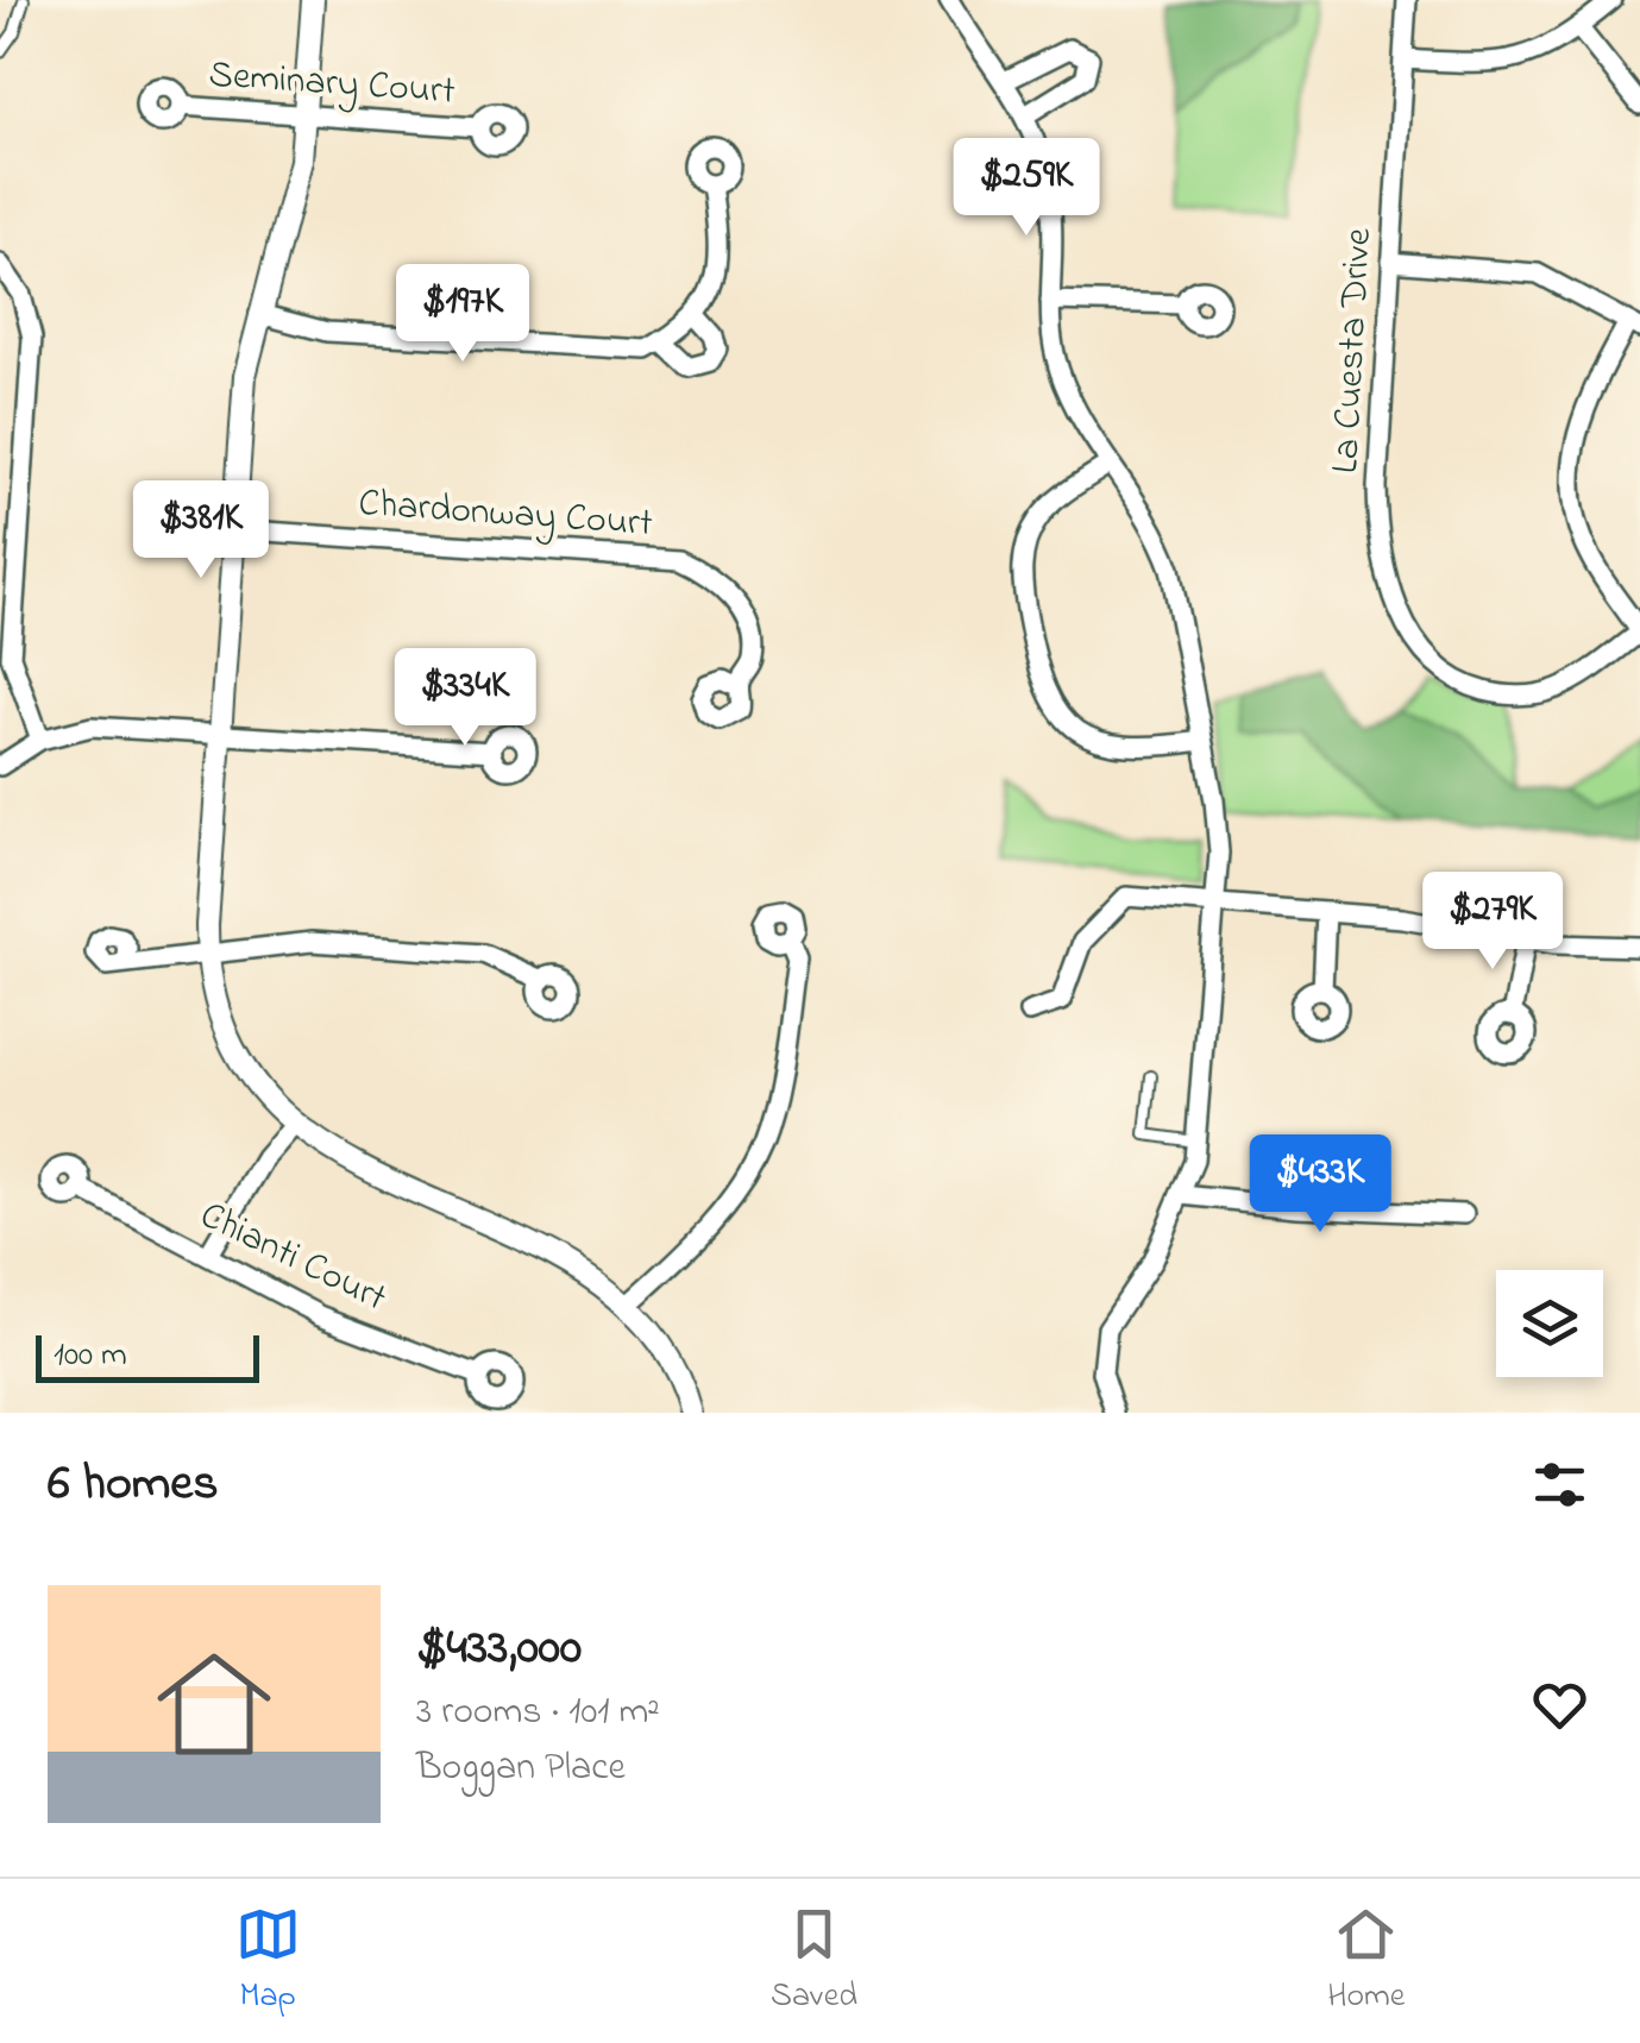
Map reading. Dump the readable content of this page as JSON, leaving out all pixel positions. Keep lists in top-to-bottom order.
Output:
{
  "streets": {
    "street": [
      "Seminary Court",
      "La Cuesta Drive",
      "Chardonway Court",
      "Chianti Court"
    ]
  },
  "scale_bar": "100 m",
  "page": {
    "price": [
      "$259K",
      "$197K",
      "$381K",
      "$334K",
      "$279K",
      "$433K"
    ],
    "scale": "100 m",
    "heading": "6 homes",
    "list": [
      {
        "name": "$433,000",
        "note": "3 rooms · 101 m² · Boggan Place"
      }
    ],
    "tabs": ["Map", "Saved", "Home"]
  }
}
